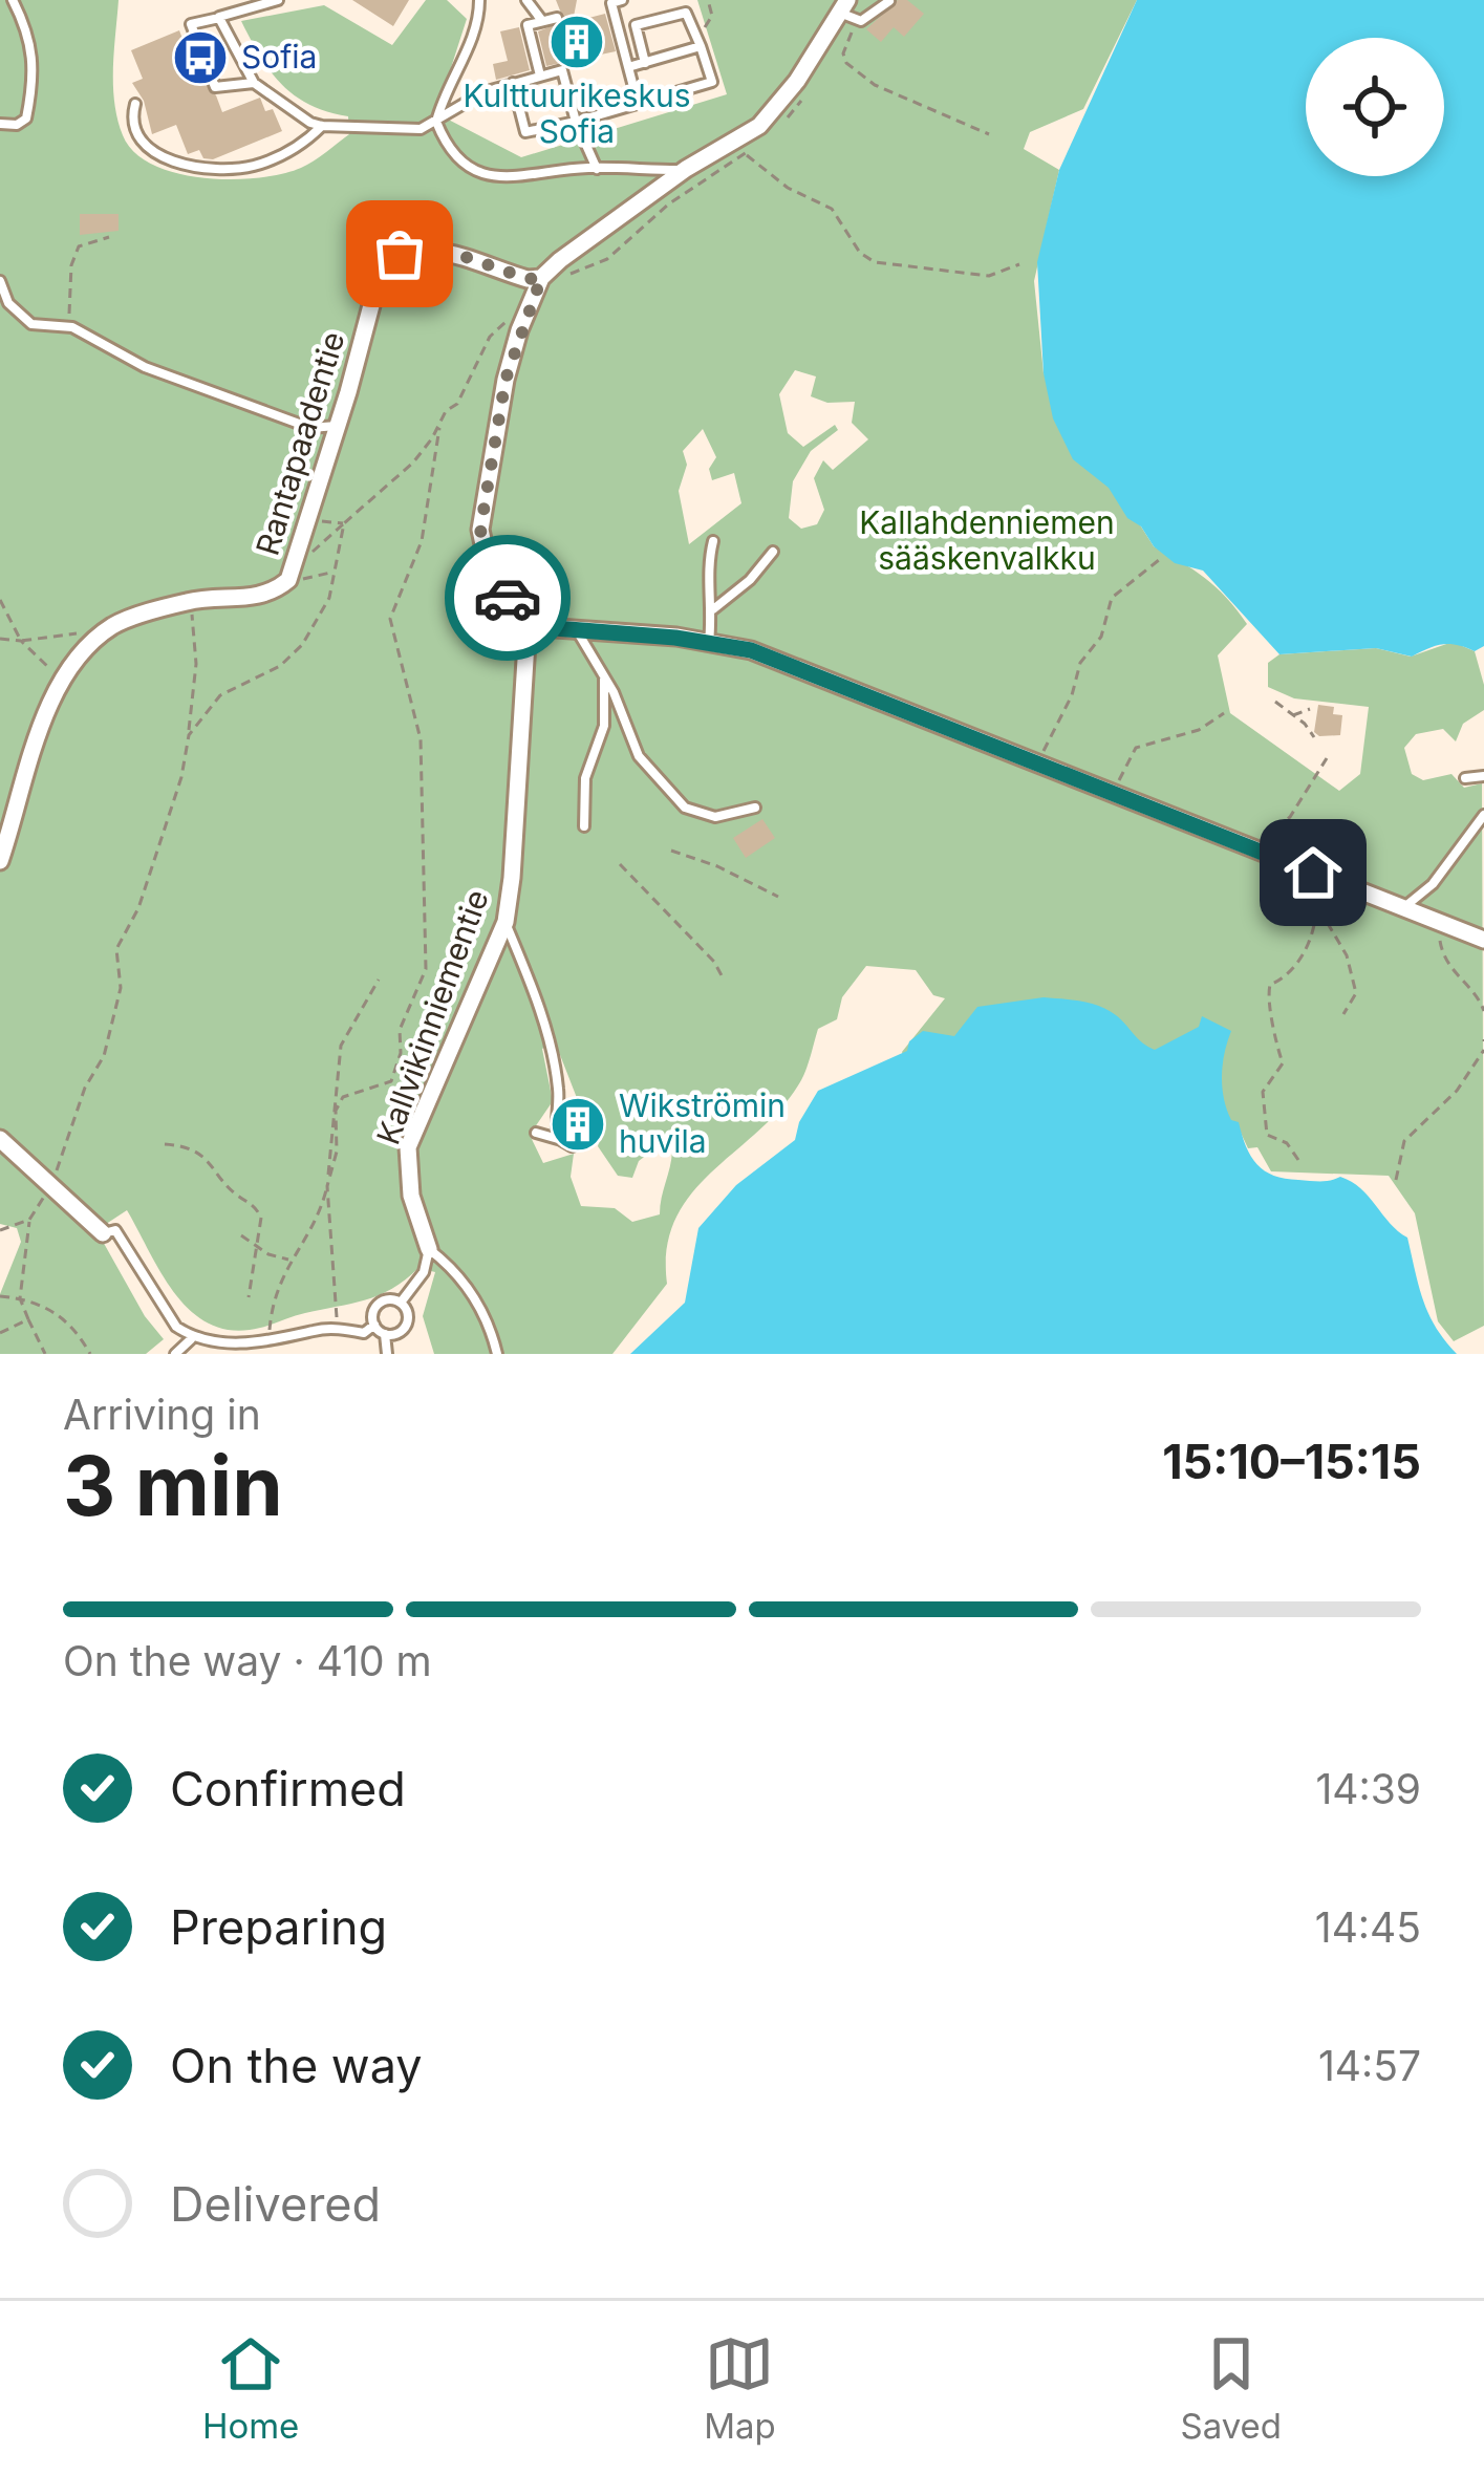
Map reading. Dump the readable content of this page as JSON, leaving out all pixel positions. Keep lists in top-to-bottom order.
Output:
{
  "streets": {
    "street": ["Rantapaadentie", "Kallvikinniementie"]
  },
  "parks": ["Kallahdenniemen sääskenvalkku"],
  "places": {
    "building": ["Kulttuurikeskus Sofia", "Wikströmin huvila"],
    "bus stop": ["Sofia"]
  },
  "page": {
    "heading": ["3 min", "Arriving in", "15:10–15:15"],
    "bar": "On the way · 410 m",
    "list": [
      ["Confirmed", "14:39"],
      ["Preparing", "14:45"],
      ["On the way", "14:57"],
      "Delivered"
    ],
    "tabs": ["Home", "Map", "Saved"]
  }
}
